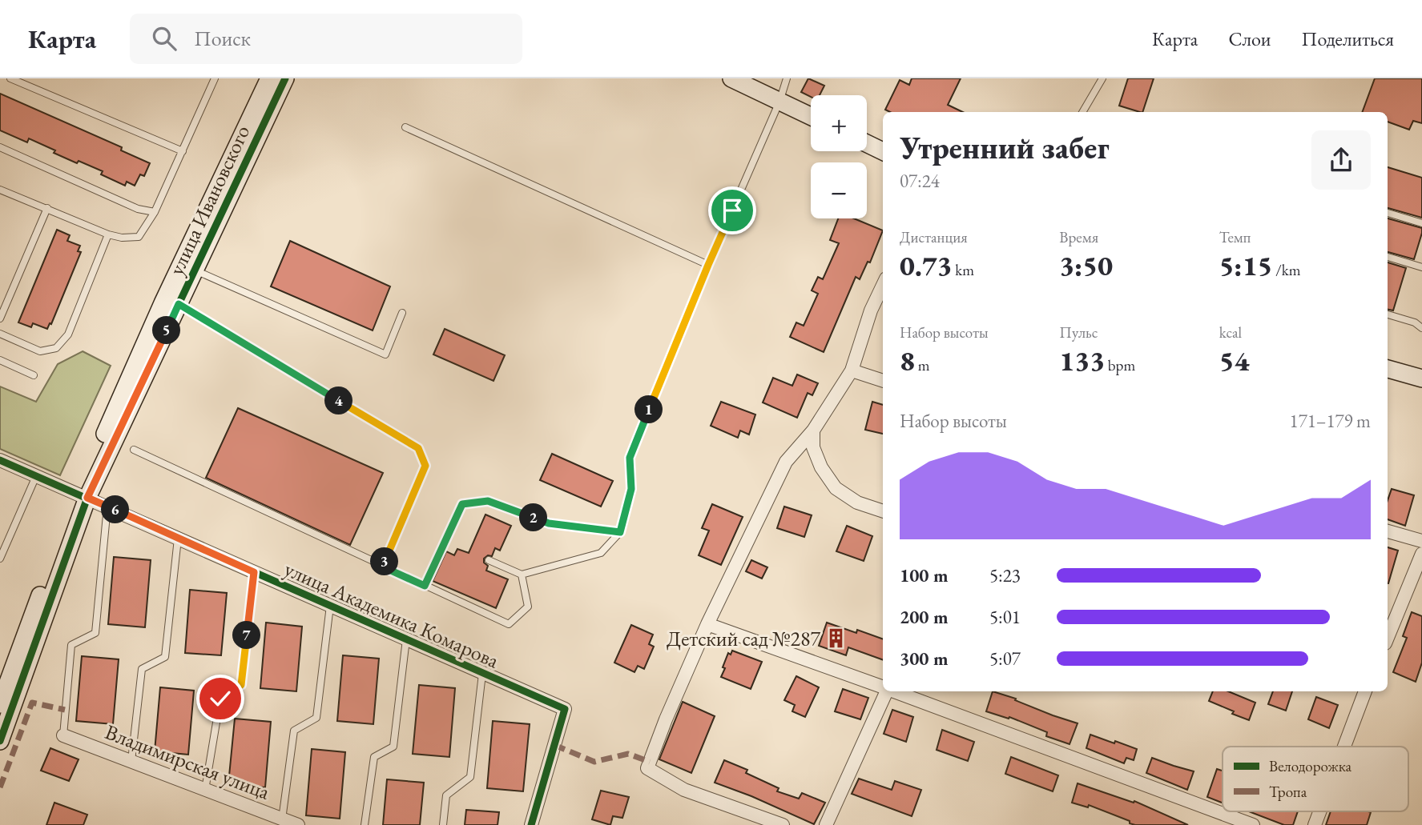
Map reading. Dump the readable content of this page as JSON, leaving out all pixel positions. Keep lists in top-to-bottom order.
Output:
{
  "streets": {
    "street": ["улица Ивановского", "улица Академика Комарова", "Владимирская улица"]
  },
  "crossings": [
    ["улица Ивановского", "улица Академика Комарова"]
  ],
  "places": {
    "building": ["Детский сад №287"]
  },
  "legend": ["Велодорожка", "Тропа"],
  "page": {
    "header": "Карта",
    "search": "Поиск",
    "nav": ["Карта", "Слои", "Поделиться"],
    "map_buttons": ["+", "−"],
    "heading": ["Утренний забег", "07:24"],
    "stats": [
      ["Дистанция", "0.73 km"],
      ["Время", "3:50"],
      ["Темп", "5:15 /km"],
      ["Набор высоты", "8 m"],
      ["Пульс", "133 bpm"],
      ["kcal", "54"]
    ],
    "pins": [
      "5",
      "4",
      "1",
      "6",
      "2",
      "3",
      "7"
    ],
    "chart": ["Набор высоты", "171–179 m"],
    "list": [
      {
        "name": "100 m",
        "note": "5:23"
      },
      {
        "name": "200 m",
        "note": "5:01"
      },
      {
        "name": "300 m",
        "note": "5:07"
      }
    ]
  }
}
